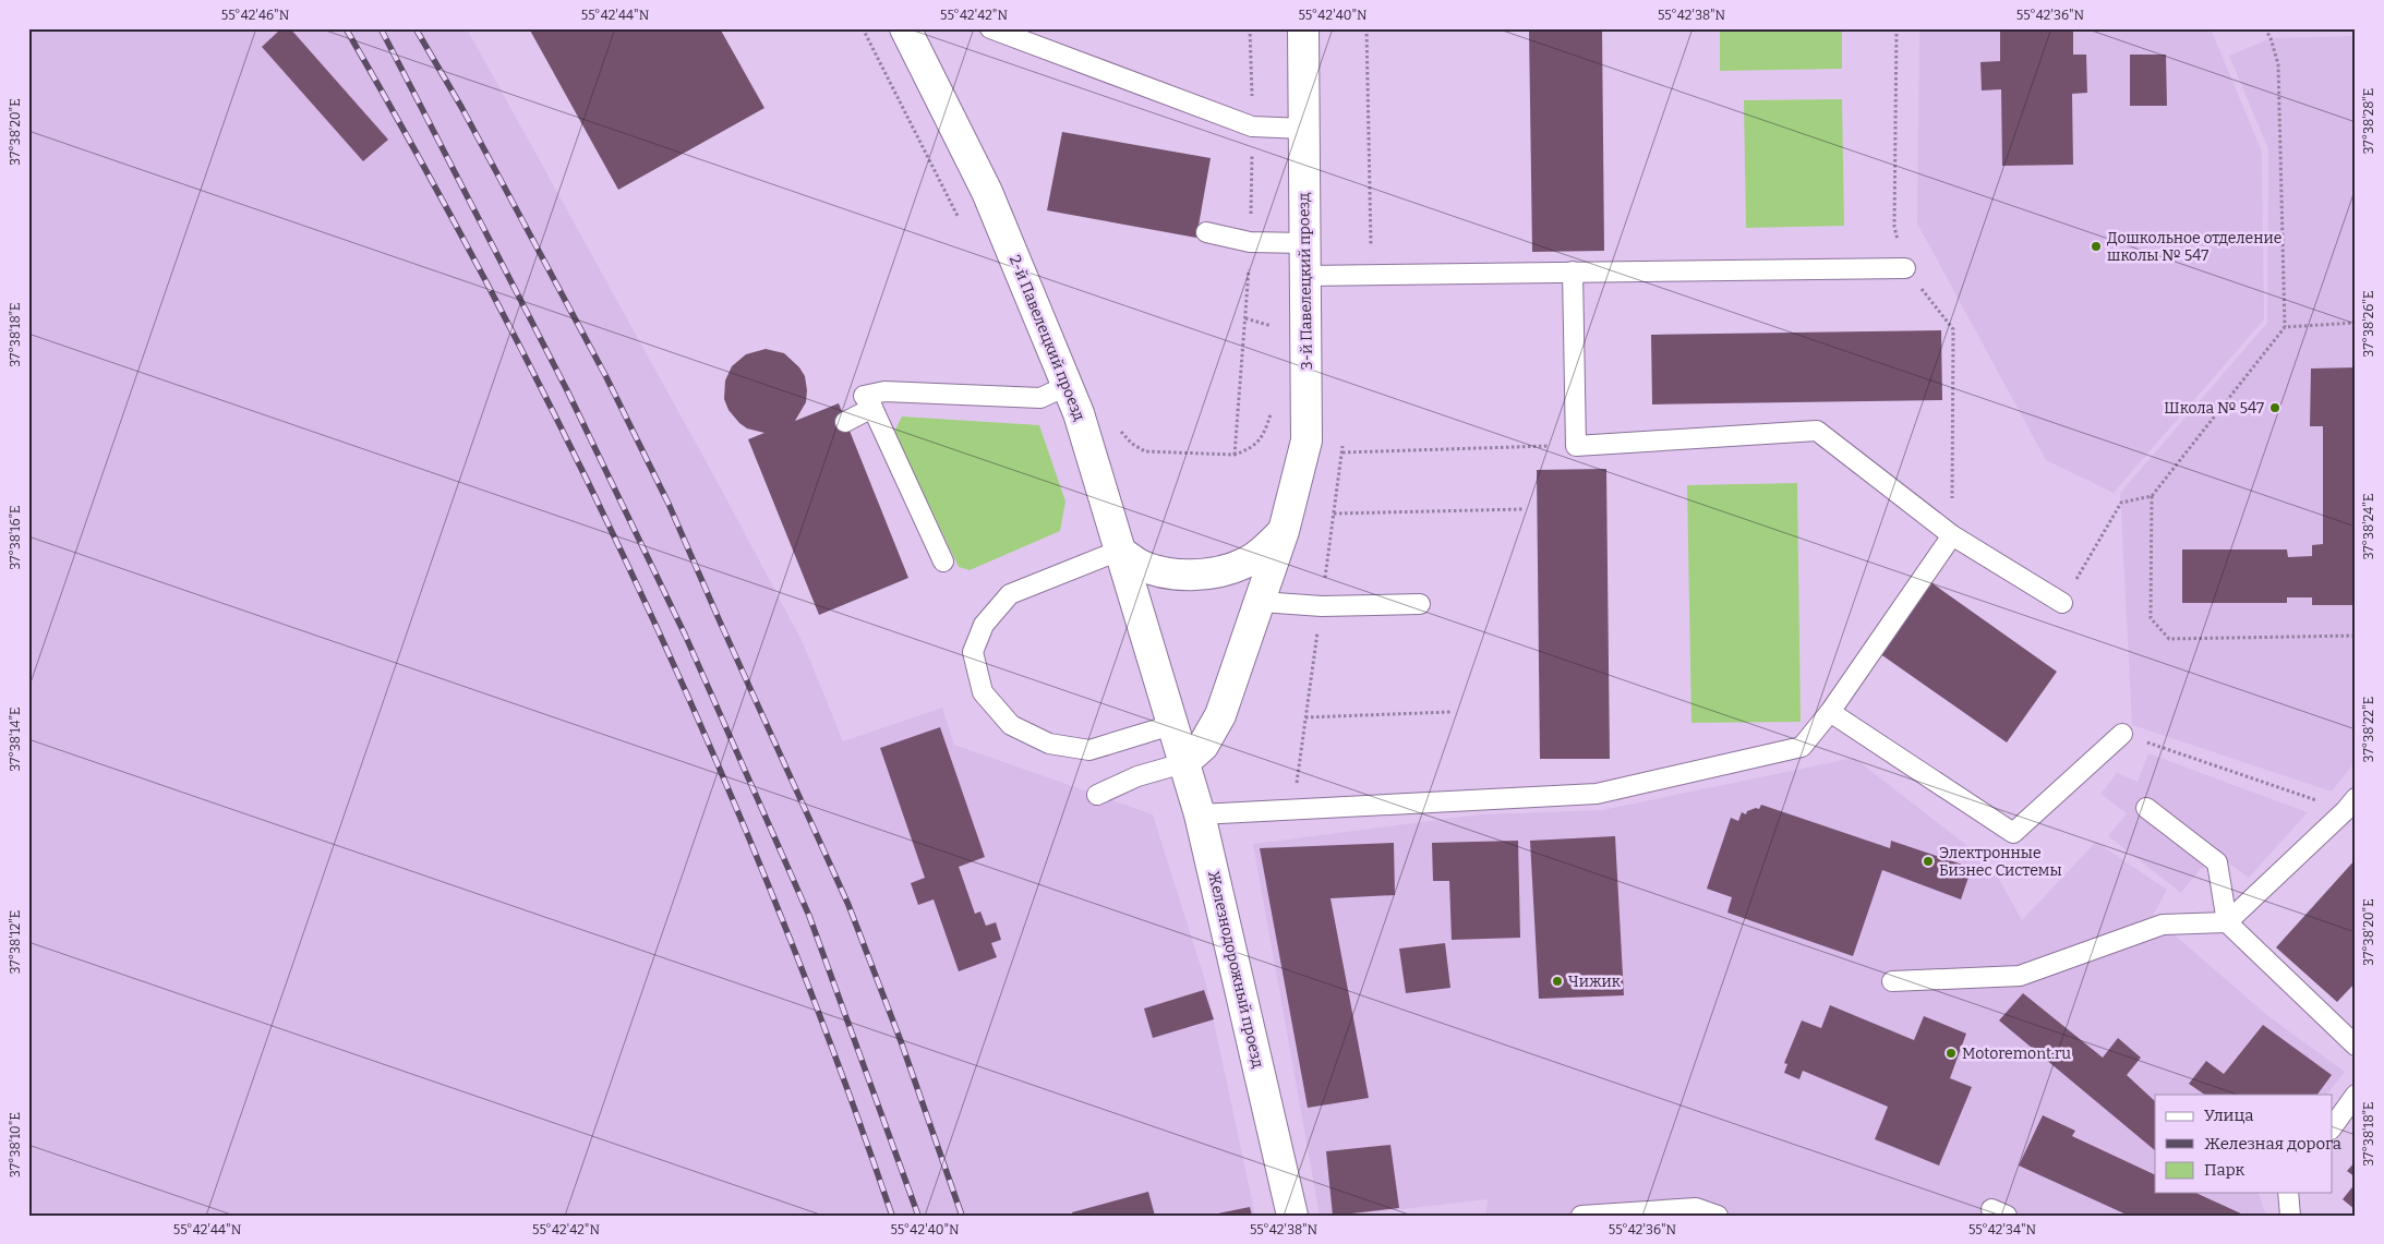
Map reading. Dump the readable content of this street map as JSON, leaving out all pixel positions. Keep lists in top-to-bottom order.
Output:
{
  "streets": {
    "street": ["3-й Павелецкий проезд", "2-й Павелецкий проезд", "Железнодорожный проезд"]
  },
  "crossings": [
    ["3-й Павелецкий проезд", "Железнодорожный проезд"],
    ["2-й Павелецкий проезд", "Железнодорожный проезд"]
  ],
  "places": [
    "Дошкольное отделение школы № 547",
    "Школа № 547",
    "Электронные Бизнес Системы",
    "Чижик",
    "Motoremont.ru"
  ],
  "legend": ["Улица", "Железная дорога", "Парк"],
  "coordinates": [
    "55°42'46\"N",
    "55°42'44\"N",
    "55°42'42\"N",
    "55°42'40\"N",
    "55°42'38\"N",
    "55°42'36\"N",
    "37°38'28\"E",
    "37°38'20\"E",
    "37°38'26\"E",
    "37°38'18\"E",
    "37°38'24\"E",
    "37°38'16\"E",
    "37°38'22\"E",
    "37°38'14\"E",
    "37°38'12\"E",
    "37°38'10\"E",
    "55°42'34\"N"
  ]
}
